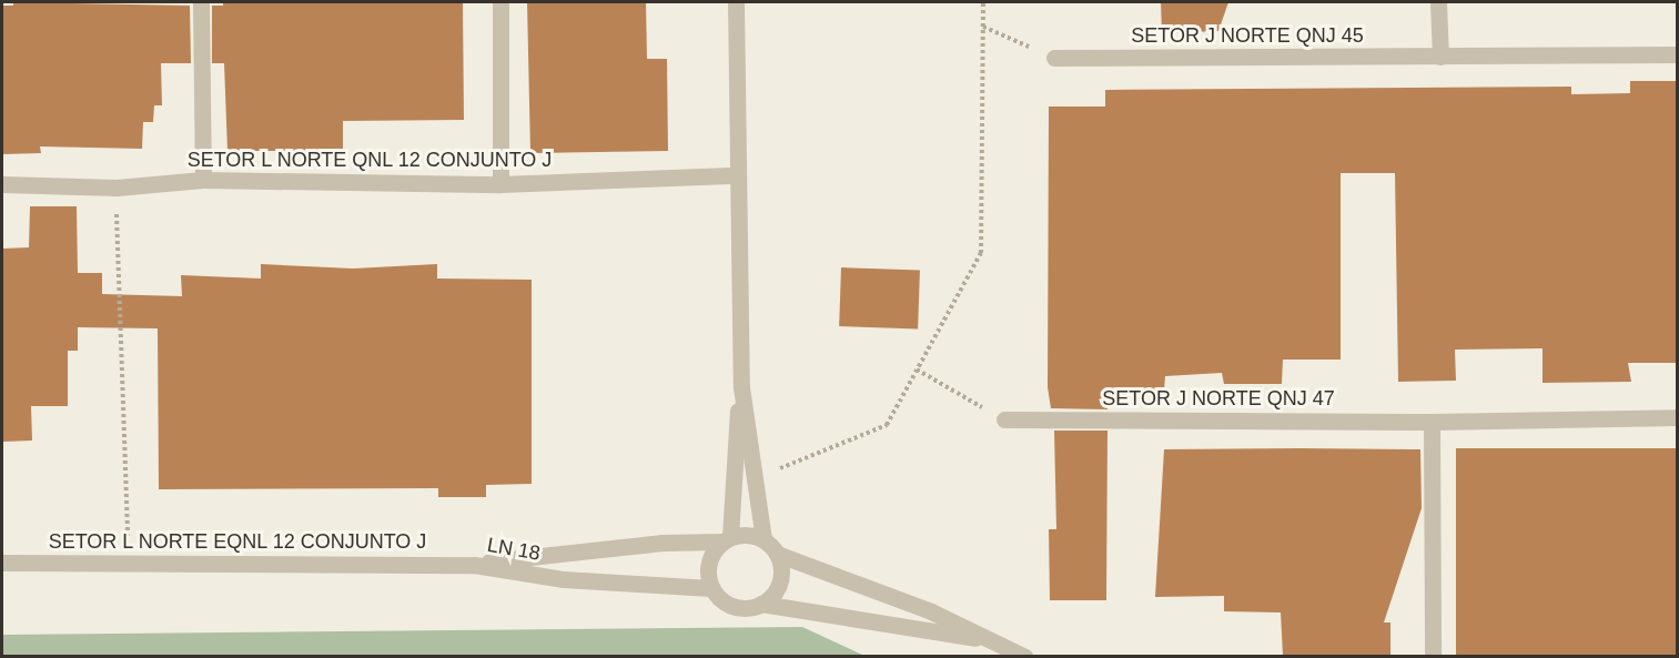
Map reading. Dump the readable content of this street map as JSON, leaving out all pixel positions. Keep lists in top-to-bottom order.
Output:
{
  "streets": {
    "street": [
      "SETOR J NORTE QNJ 45",
      "SETOR L NORTE QNL 12 CONJUNTO J",
      "SETOR J NORTE QNJ 47",
      "SETOR L NORTE EQNL 12 CONJUNTO J",
      "LN 18"
    ]
  },
  "crossings": [
    ["SETOR L NORTE EQNL 12 CONJUNTO J", "LN 18"]
  ]
}
